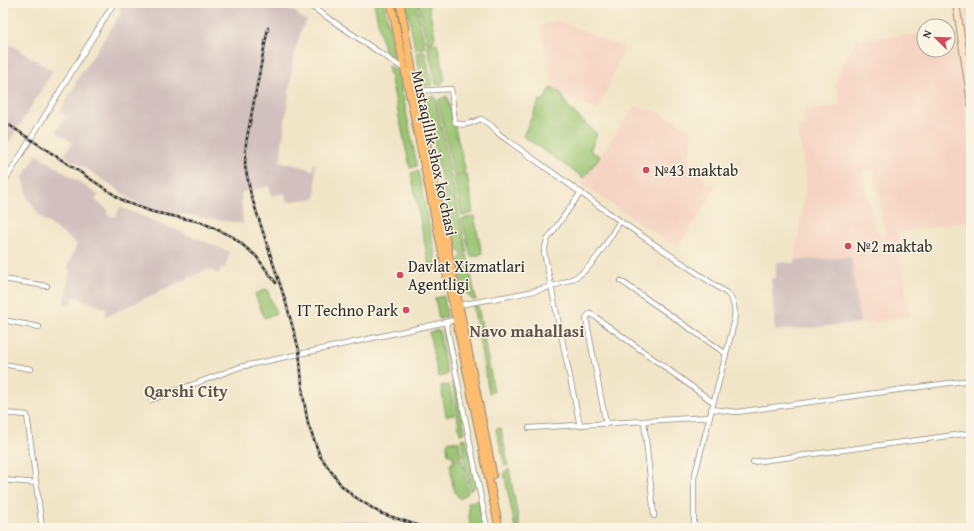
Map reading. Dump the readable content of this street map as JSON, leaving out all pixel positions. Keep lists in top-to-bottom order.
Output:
{
  "streets": {
    "main road": ["Mustaqillik shox ko'chasi"]
  },
  "districts": ["Navo mahallasi", "Qarshi City"],
  "places": [
    "№43 maktab",
    "№2 maktab",
    "Davlat Xizmatlari Agentligi",
    "IT Techno Park"
  ],
  "north": "top left"
}
